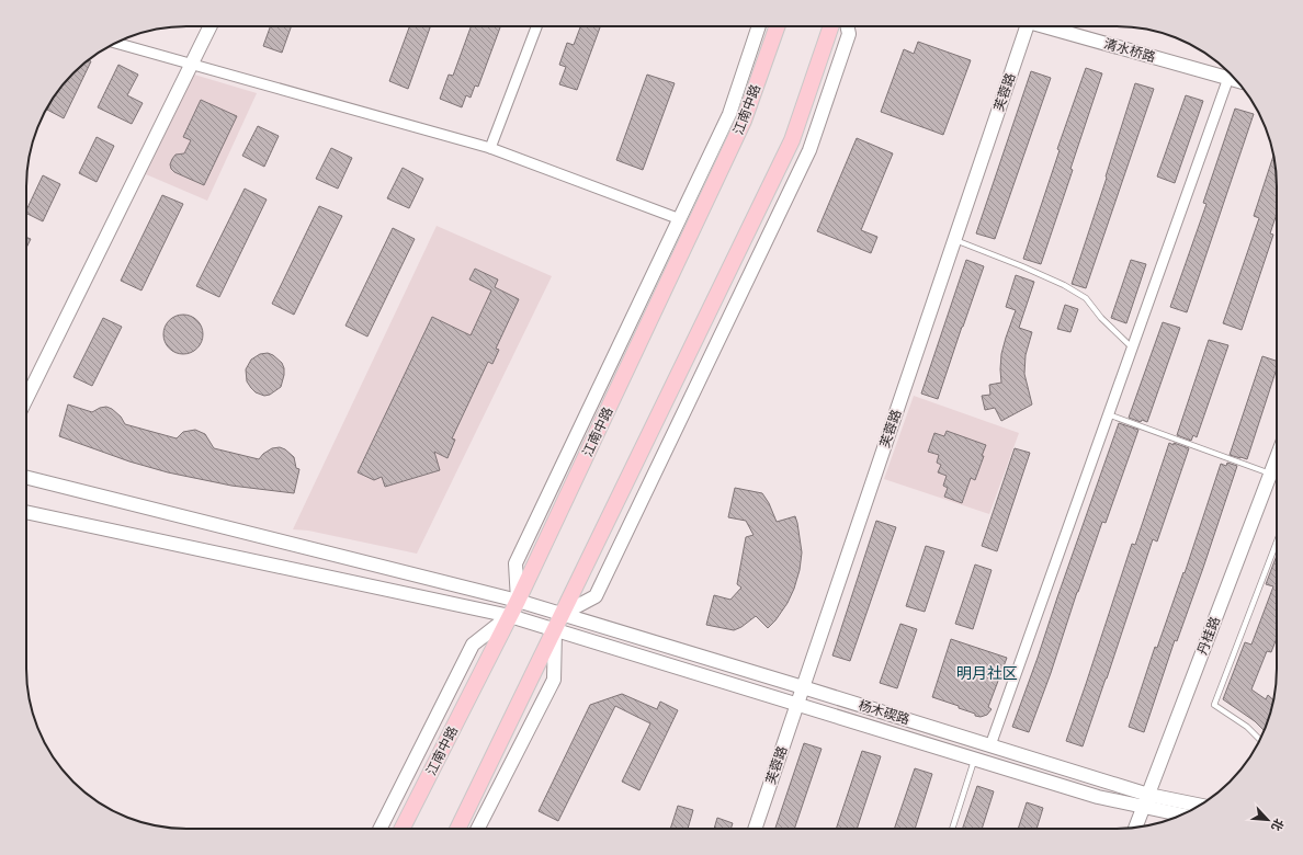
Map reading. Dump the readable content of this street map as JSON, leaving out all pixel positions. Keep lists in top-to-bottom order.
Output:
{
  "streets": {
    "main road": ["江南中路"],
    "street": [
      "清水桥路",
      "芙蓉路",
      "丹桂路",
      "杨木碶路"
    ]
  },
  "crossings": [
    ["芙蓉路", "杨木碶路"],
    ["江南中路", "杨木碶路"],
    ["丹桂路", "杨木碶路"]
  ],
  "districts": ["明月社区"],
  "north": "bottom right"
}
